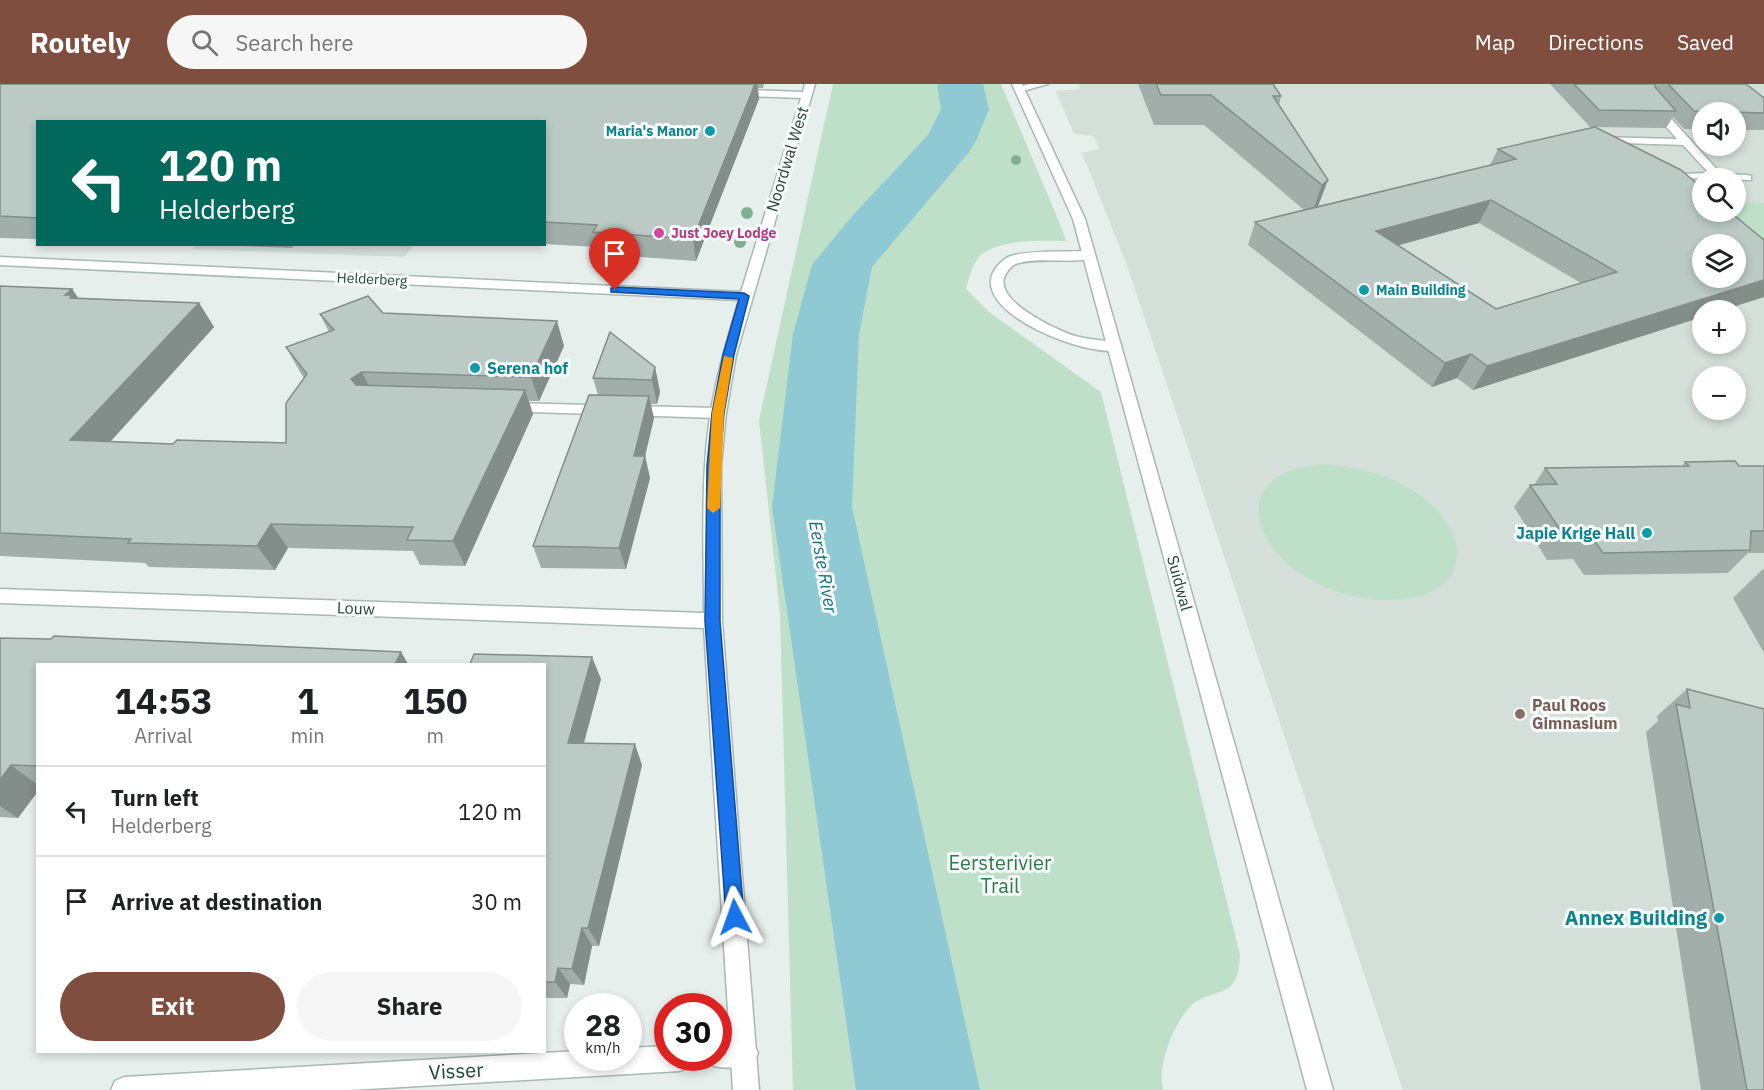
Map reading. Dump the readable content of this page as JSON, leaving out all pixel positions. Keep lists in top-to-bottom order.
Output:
{
  "streets": {
    "street": [
      "Noordwal West",
      "Helderberg",
      "Suidwal",
      "Louw",
      "Visser"
    ]
  },
  "crossings": [
    ["Noordwal West", "Helderberg"],
    ["Noordwal West", "Louw"]
  ],
  "water": ["Eerste River"],
  "parks": ["Eersterivier Trail"],
  "places": [
    "Maria's Manor",
    "Just Joey Lodge",
    "Main Building",
    "Serena hof",
    "Japie Krige Hall",
    "Paul Roos Gimnasium",
    "Annex Building"
  ],
  "page": {
    "header": "Routely",
    "search": "Search here",
    "nav": ["Map", "Directions", "Saved"],
    "map_buttons": ["+", "−"],
    "turn": ["120 m", "Helderberg"],
    "eta": [
      "14:53",
      "Arrival",
      "1",
      "min",
      "150",
      "m"
    ],
    "list": [
      {
        "name": "Turn left",
        "note": "Helderberg",
        "value": "120 m"
      },
      {
        "name": "Arrive at destination",
        "value": "30 m"
      }
    ],
    "buttons": ["Exit", "Share"],
    "speed": "28 km/h",
    "limit": "30"
  }
}
